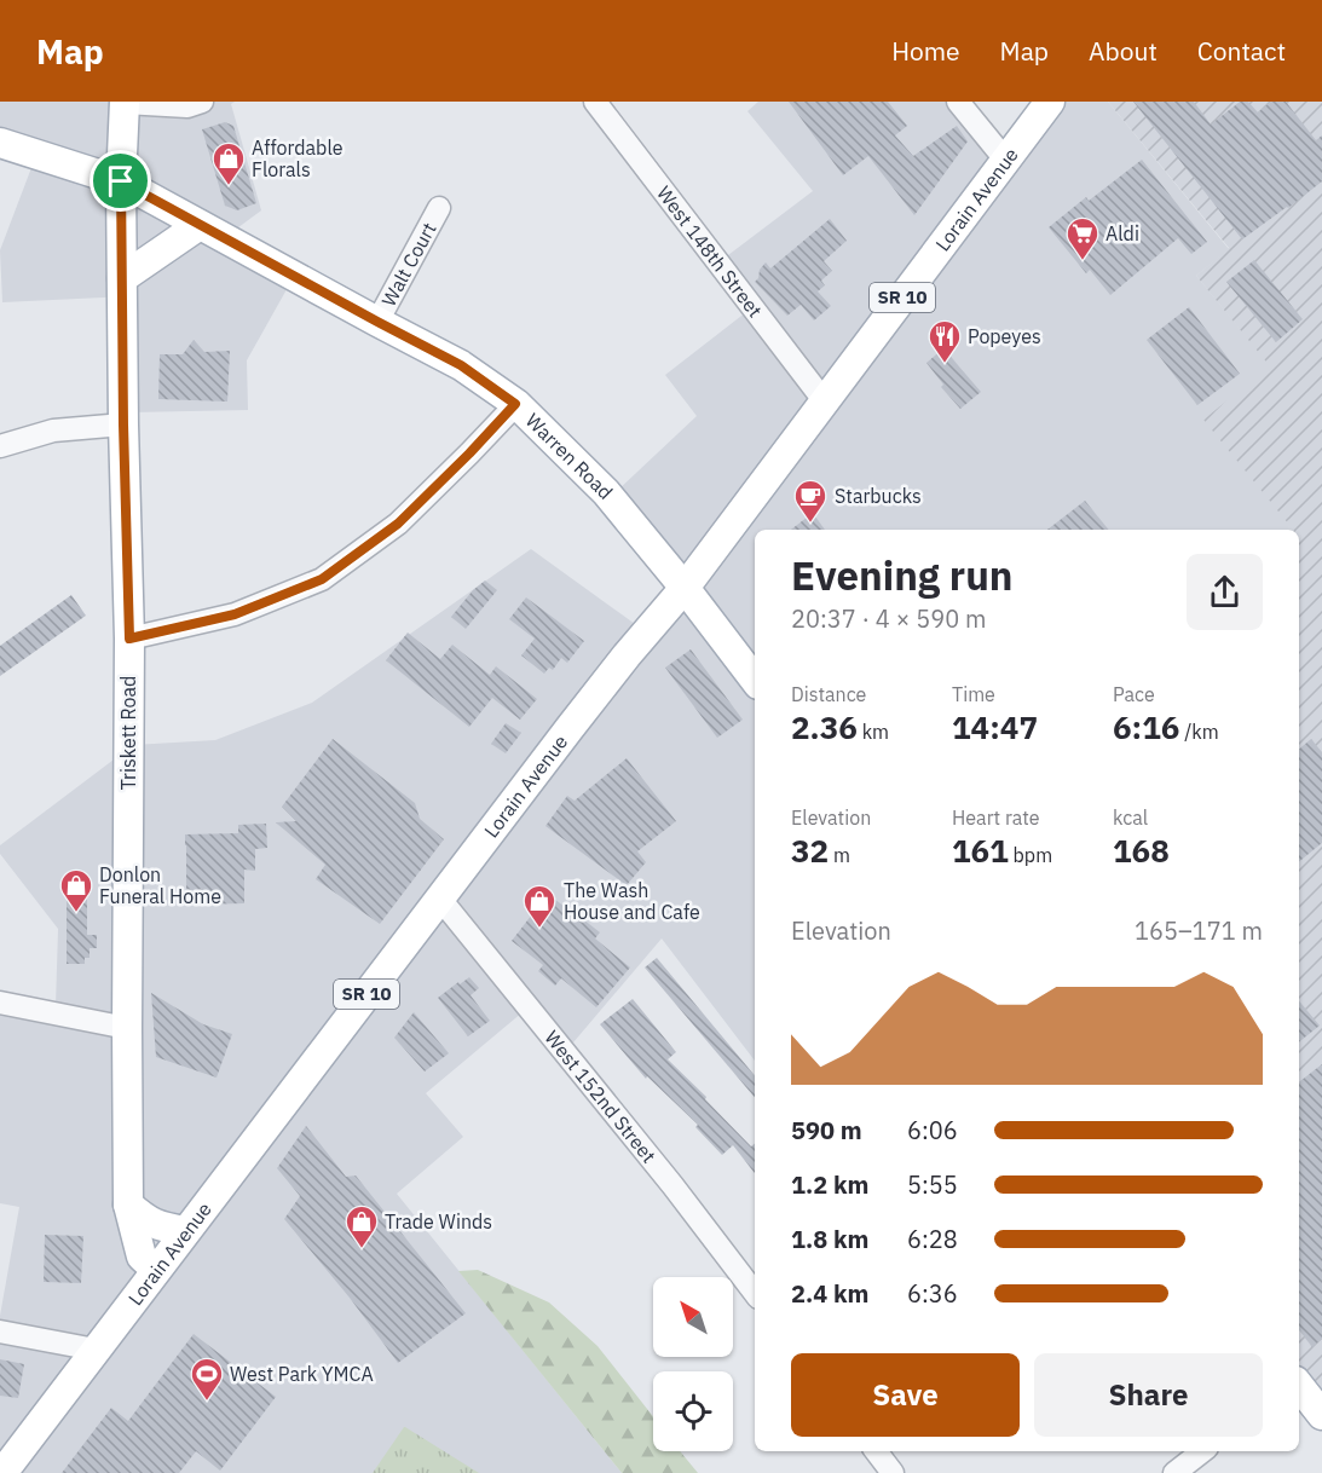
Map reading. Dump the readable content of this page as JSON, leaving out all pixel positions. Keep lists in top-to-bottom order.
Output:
{
  "streets": {
    "main road": [
      "Lorain Avenue",
      "SR 10",
      "Warren Road",
      "Triskett Road"
    ],
    "street": ["West 148th Street", "Walt Court", "West 152nd Street"]
  },
  "crossings": [
    ["Lorain Avenue", "West 148th Street"],
    ["Lorain Avenue", "Warren Road"],
    ["Lorain Avenue", "Triskett Road"],
    ["Lorain Avenue", "West 152nd Street"],
    ["Walt Court", "Warren Road"],
    ["Warren Road", "Triskett Road"]
  ],
  "places": {
    "shop": [
      "Affordable Florals",
      "Donlon Funeral Home",
      "The Wash House and Cafe",
      "Trade Winds"
    ],
    "supermarket": ["Aldi"],
    "restaurant": ["Popeyes"],
    "cafe": ["Starbucks"],
    "sports": ["West Park YMCA"]
  },
  "north": "top left",
  "page": {
    "header": "Map",
    "nav": [
      "Home",
      "Map",
      "About",
      "Contact"
    ],
    "heading": ["Evening run", "20:37 · 4 × 590 m"],
    "stats": [
      ["Distance", "2.36 km"],
      ["Time", "14:47"],
      ["Pace", "6:16 /km"],
      ["Elevation", "32 m"],
      ["Heart rate", "161 bpm"],
      ["kcal", "168"]
    ],
    "chart": ["Elevation", "165–171 m"],
    "list": [
      {
        "name": "590 m",
        "note": "6:06"
      },
      {
        "name": "1.2 km",
        "note": "5:55"
      },
      {
        "name": "1.8 km",
        "note": "6:28"
      },
      {
        "name": "2.4 km",
        "note": "6:36"
      }
    ],
    "buttons": ["Save", "Share"]
  }
}
